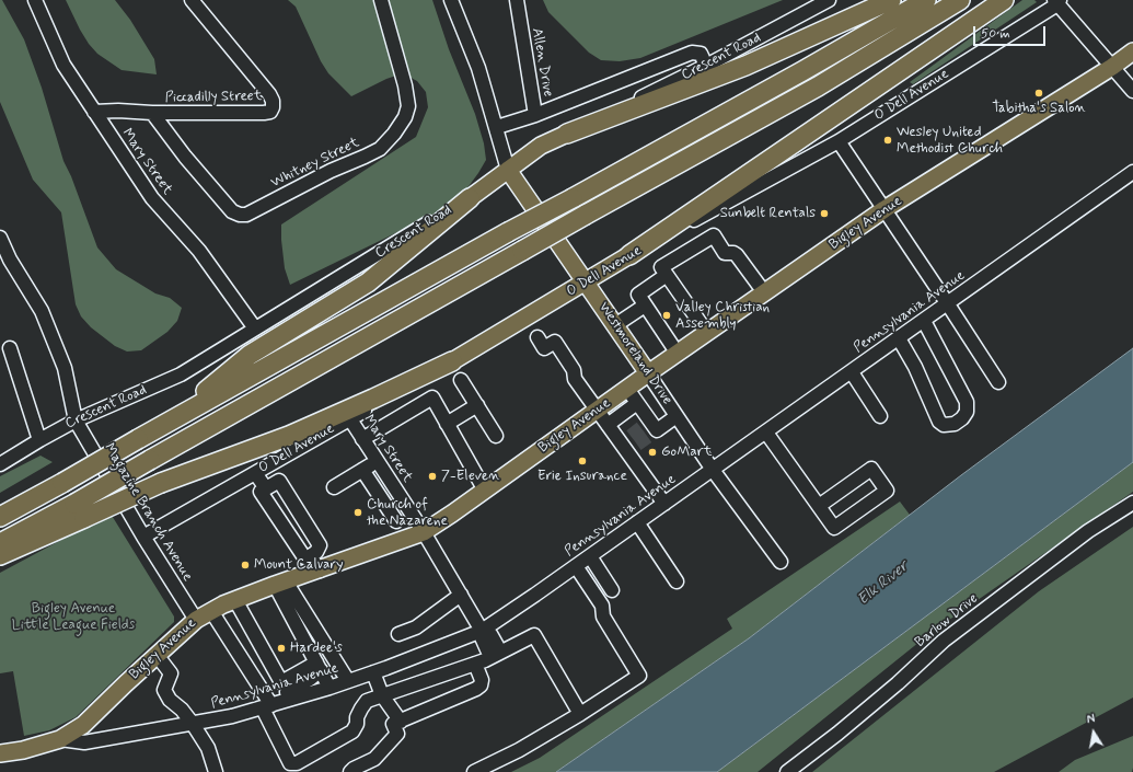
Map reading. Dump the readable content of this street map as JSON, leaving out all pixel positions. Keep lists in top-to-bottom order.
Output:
{
  "streets": {
    "main road": [
      "Crescent Road",
      "O Dell Avenue",
      "Bigley Avenue",
      "Westmoreland Drive"
    ],
    "street": [
      "Allen Drive",
      "Piccadilly Street",
      "Mary Street",
      "Whitney Street",
      "Pennsylvania Avenue",
      "Magazine Branch Avenue",
      "Barlow Drive"
    ]
  },
  "crossings": [
    ["Crescent Road", "Mary Street"],
    ["Crescent Road", "Westmoreland Drive"],
    ["Crescent Road", "Magazine Branch Avenue"],
    ["Allen Drive", "Westmoreland Drive"],
    ["O Dell Avenue", "Mary Street"],
    ["O Dell Avenue", "Westmoreland Drive"],
    ["O Dell Avenue", "Magazine Branch Avenue"],
    ["Piccadilly Street", "Mary Street"],
    ["Piccadilly Street", "Whitney Street"],
    ["Mary Street", "Bigley Avenue"],
    ["Mary Street", "Pennsylvania Avenue"],
    ["Bigley Avenue", "Pennsylvania Avenue"],
    ["Bigley Avenue", "Westmoreland Drive"],
    ["Bigley Avenue", "Magazine Branch Avenue"],
    ["Pennsylvania Avenue", "Westmoreland Drive"]
  ],
  "water": ["Elk River"],
  "parks": ["Bigley Avenue Little League Fields"],
  "places": [
    "Tabitha's Salon",
    "Wesley United Methodist Church",
    "Sunbelt Rentals",
    "Valley Christian Assembly",
    "GoMart",
    "Erie Insurance",
    "7-Eleven",
    "Church of the Nazarene",
    "Mount Calvary",
    "Hardee's"
  ],
  "scale_bar": "50 m",
  "north": "top"
}
